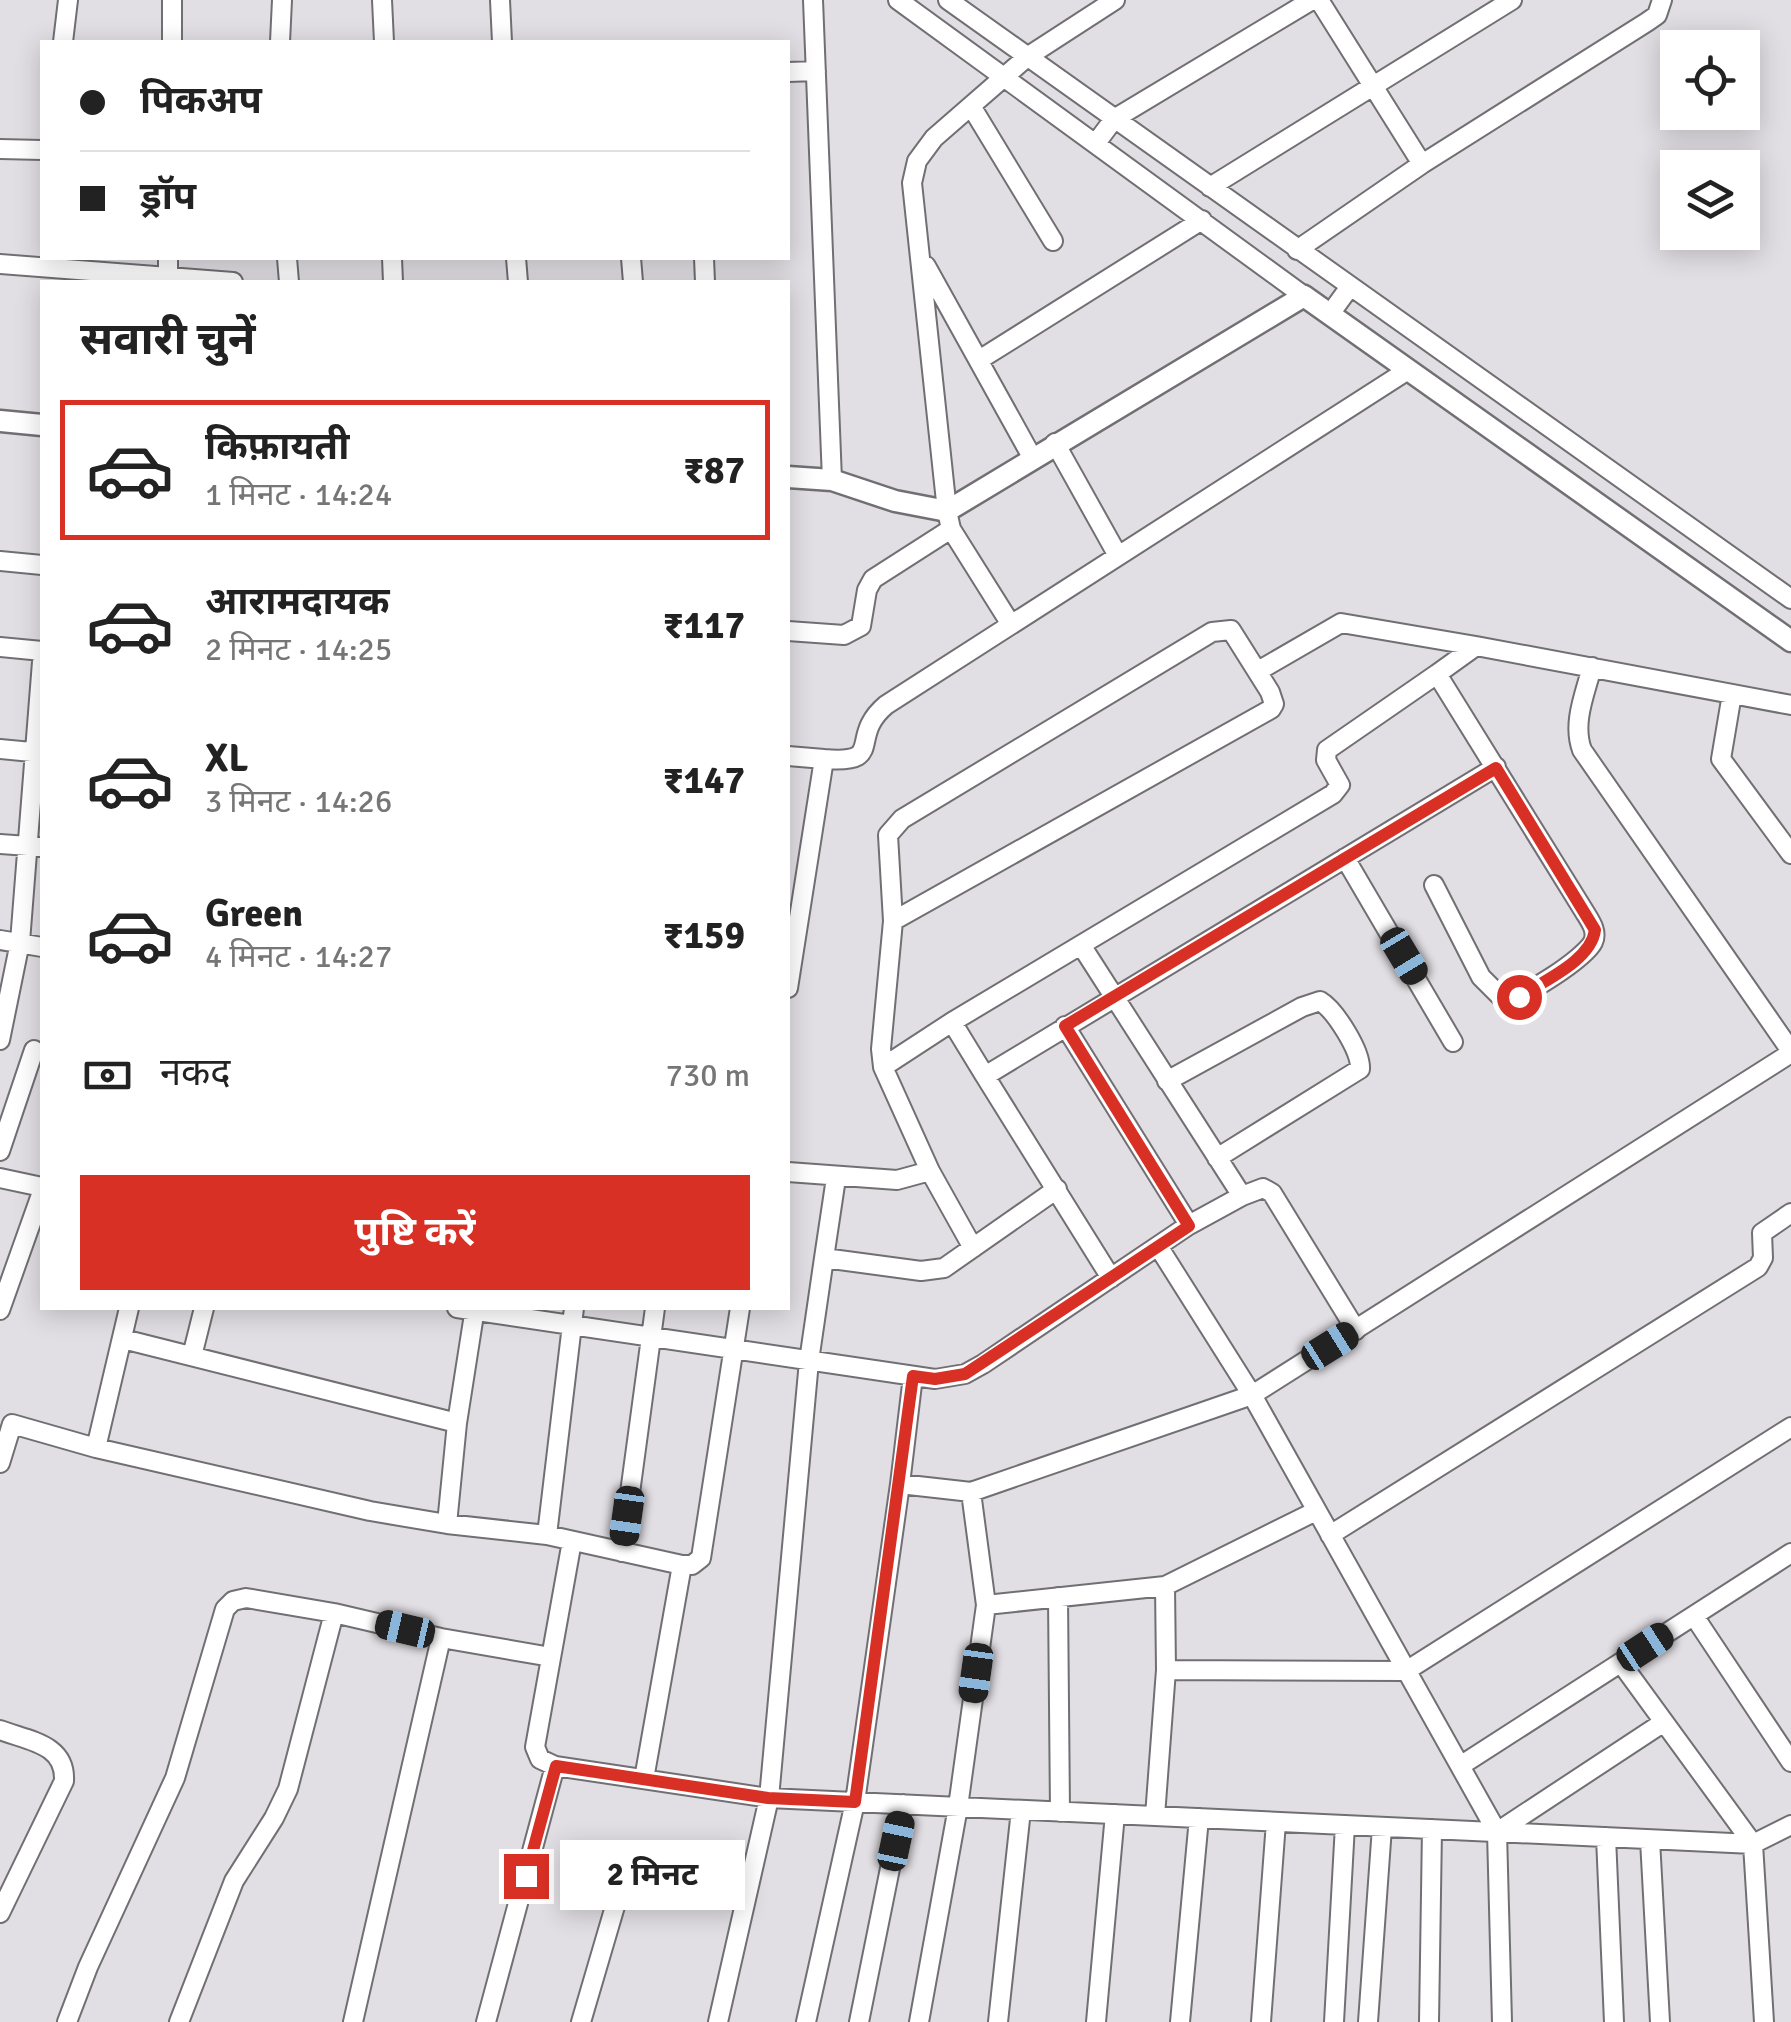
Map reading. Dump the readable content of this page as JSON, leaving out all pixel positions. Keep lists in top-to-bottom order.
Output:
{
  "page": {
    "banner": ["पिकअप", "ड्रॉप"],
    "heading": "सवारी चुनें",
    "list": [
      {
        "name": "किफ़ायती",
        "note": "1 मिनट · 14:24",
        "value": "₹87"
      },
      {
        "name": "आरामदायक",
        "note": "2 मिनट · 14:25",
        "value": "₹117"
      },
      {
        "name": "XL",
        "note": "3 मिनट · 14:26",
        "value": "₹147"
      },
      {
        "name": "Green",
        "note": "4 मिनट · 14:27",
        "value": "₹159"
      }
    ],
    "pay": ["नकद", "730 m"],
    "buttons": "पुष्टि करें",
    "bubble": "2 मिनट"
  }
}
